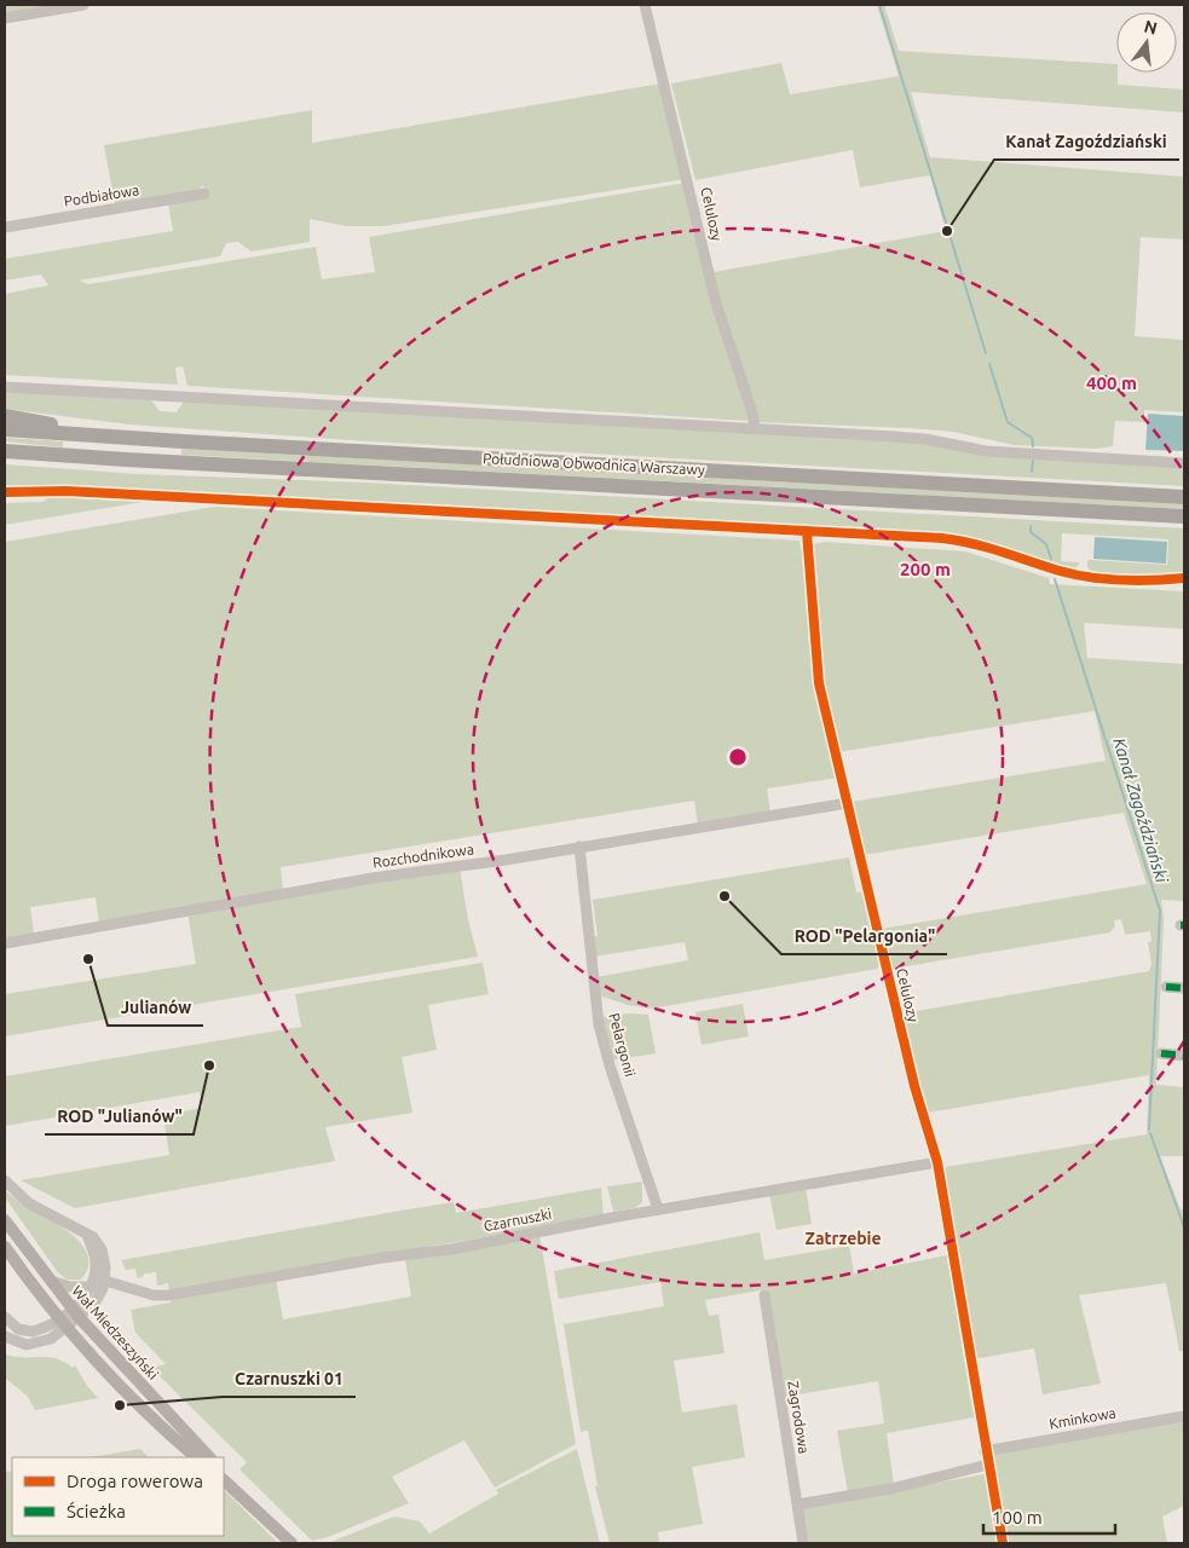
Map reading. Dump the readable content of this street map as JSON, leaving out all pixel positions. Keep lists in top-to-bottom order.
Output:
{
  "streets": {
    "highway": ["Południowa Obwodnica Warszawy"],
    "main road": ["Wał Miedzeszyński"],
    "street": [
      "Podbiałowa",
      "Celulozy",
      "Rozchodnikowa",
      "Pelargonii",
      "Czarnuszki",
      "Zagrodowa",
      "Kminkowa"
    ]
  },
  "crossings": [
    ["Celulozy", "Rozchodnikowa"],
    ["Celulozy", "Czarnuszki"],
    ["Celulozy", "Kminkowa"],
    ["Rozchodnikowa", "Pelargonii"],
    ["Pelargonii", "Czarnuszki"]
  ],
  "districts": ["Zatrzebie"],
  "water": ["Kanał Zagoździański"],
  "places": [
    "Kanał Zagoździański",
    "ROD \"Pelargonia\"",
    "Julianów",
    "ROD \"Julianów\"",
    "Czarnuszki 01"
  ],
  "legend": ["Droga rowerowa", "Ścieżka"],
  "scale_bar": "100 m",
  "north": "top",
  "rings": ["400 m", "200 m"]
}
